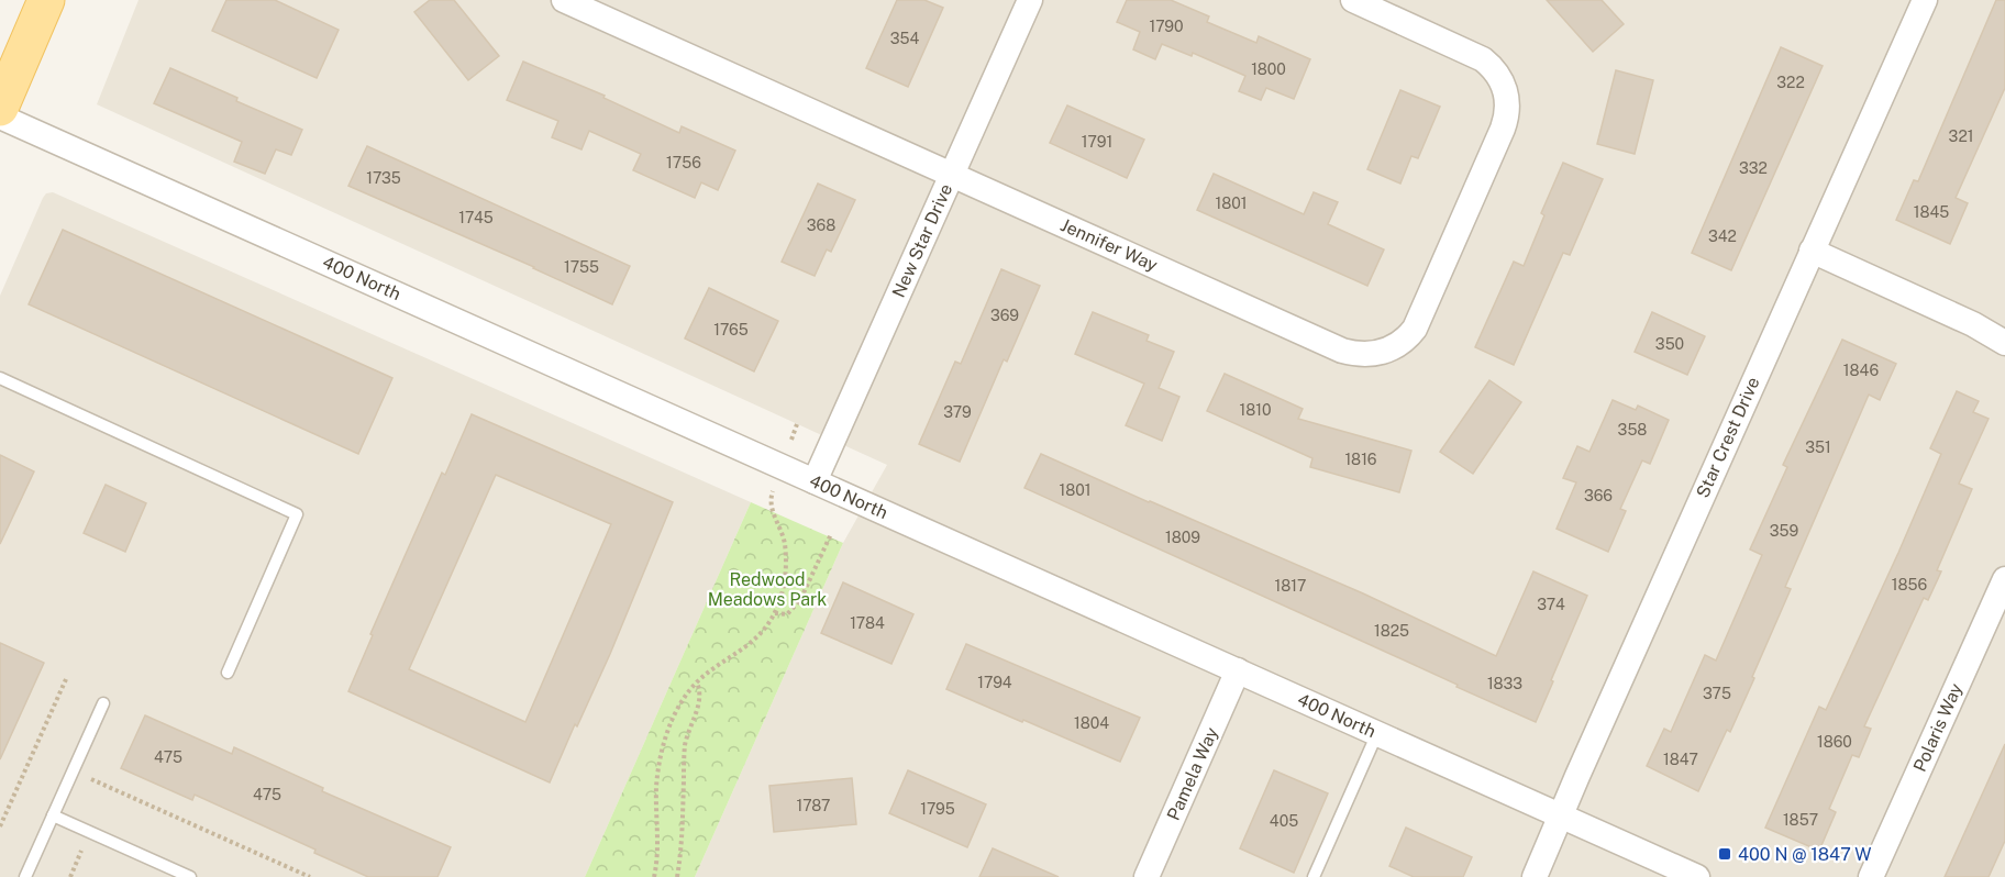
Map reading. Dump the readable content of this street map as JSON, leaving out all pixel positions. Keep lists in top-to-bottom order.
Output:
{
  "streets": {
    "street": [
      "New Star Drive",
      "Jennifer Way",
      "400 North",
      "Star Crest Drive",
      "Polaris Way",
      "Pamela Way"
    ]
  },
  "crossings": [
    ["New Star Drive", "Jennifer Way"],
    ["New Star Drive", "400 North"],
    ["400 North", "Star Crest Drive"],
    ["400 North", "Pamela Way"]
  ],
  "parks": ["Redwood Meadows Park"],
  "places": {
    "transit": ["400 N @ 1847 W"]
  },
  "house_numbers": [
    "1790",
    "354",
    "1800",
    "322",
    "321",
    "1791",
    "1756",
    "332",
    "1735",
    "1801",
    "1845",
    "1745",
    "368",
    "342",
    "1755",
    "369",
    "1765",
    "350",
    "1846",
    "1810",
    "379",
    "358",
    "351",
    "1816",
    "1801",
    "366",
    "359",
    "1809",
    "1856",
    "1817",
    "374",
    "1784",
    "1825",
    "1794",
    "1833",
    "375",
    "1804",
    "1860",
    "475",
    "1847",
    "475",
    "1787",
    "1795",
    "1857",
    "405"
  ]
}
